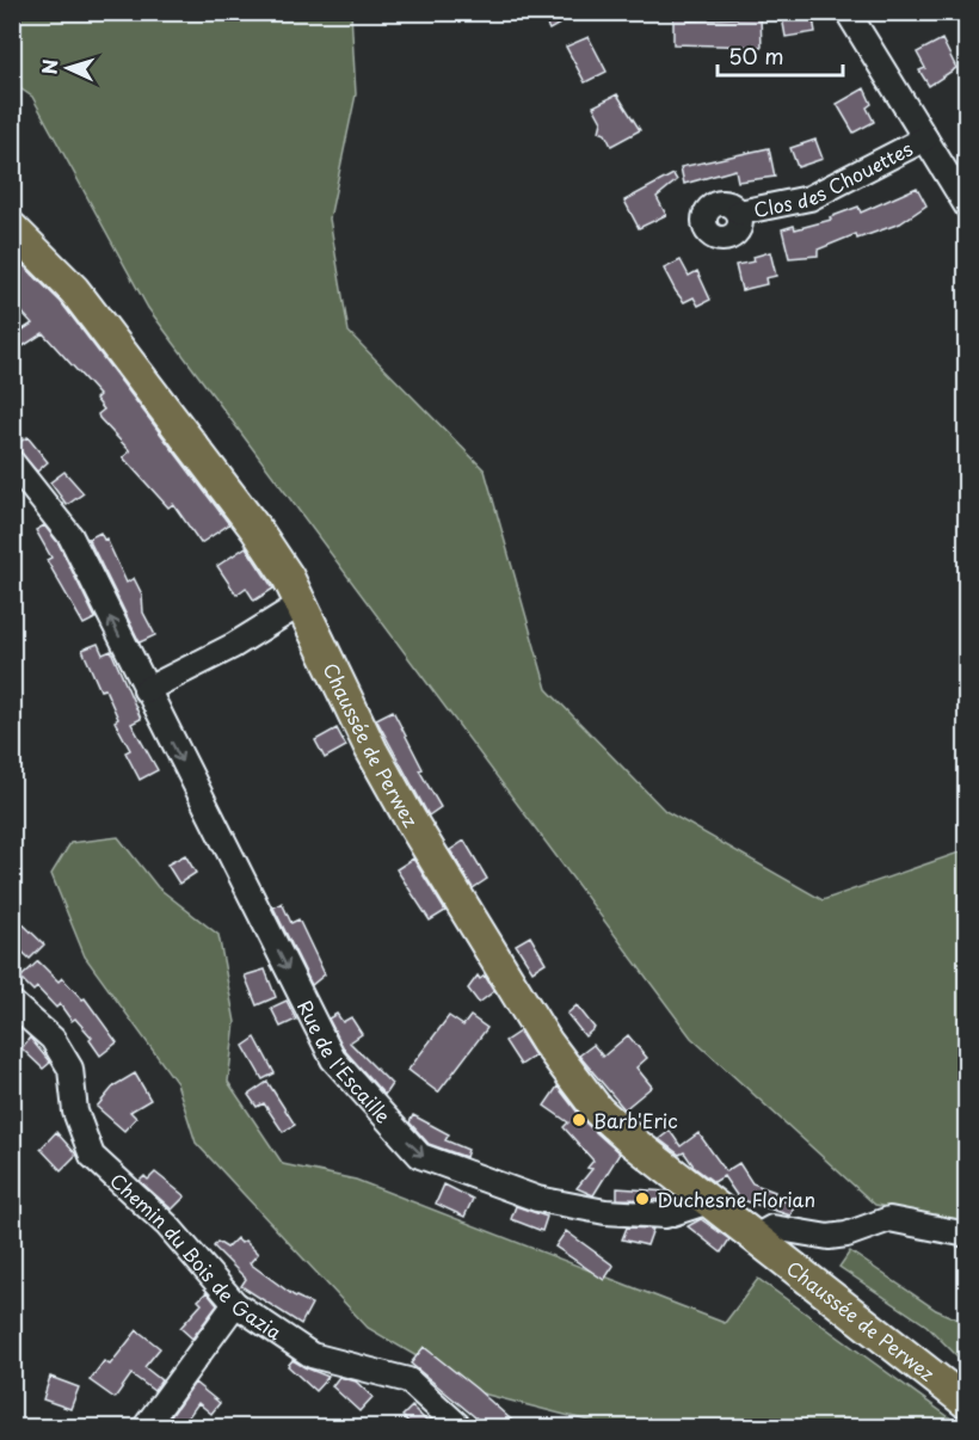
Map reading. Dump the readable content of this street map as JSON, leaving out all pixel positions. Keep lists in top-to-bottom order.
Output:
{
  "streets": {
    "main road": ["Chaussée de Perwez"],
    "street": ["Clos des Chouettes", "Rue de l'Escaille", "Chemin du Bois de Gazia"]
  },
  "crossings": [
    ["Chaussée de Perwez", "Rue de l'Escaille"]
  ],
  "places": ["Barb'Eric", "Duchesne Florian"],
  "scale_bar": "50 m",
  "north": "left"
}
